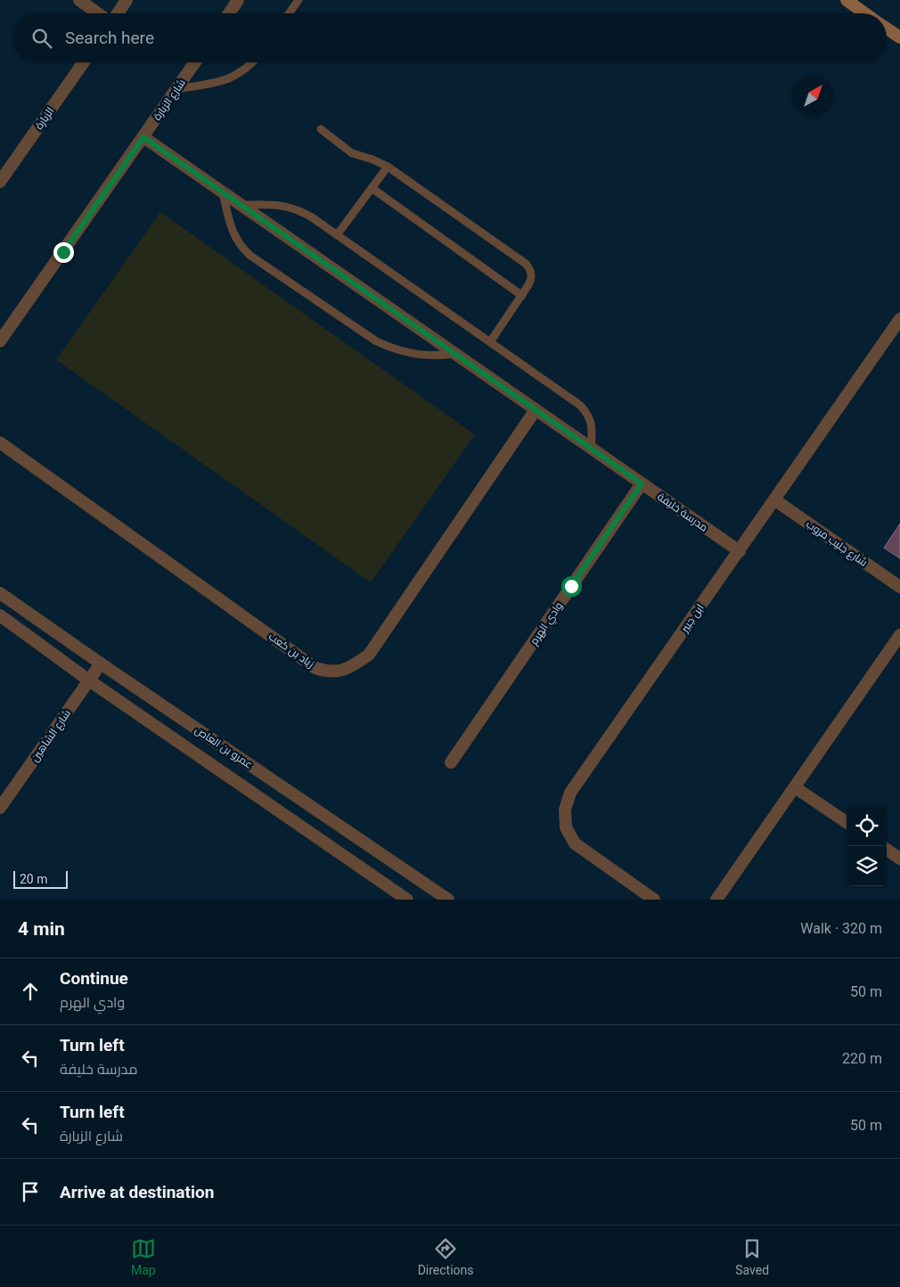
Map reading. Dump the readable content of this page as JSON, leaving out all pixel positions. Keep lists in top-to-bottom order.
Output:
{
  "streets": {
    "street": [
      "شارع الزبارة",
      "الزبارة",
      "مدرسة خليفة",
      "شارع جليب مروب",
      "ابن جبير",
      "وادي الهرم",
      "زياد بن كعب",
      "شارع الشاهين",
      "عمرو بن العاص"
    ]
  },
  "crossings": [
    ["شارع الزبارة", "مدرسة خليفة"],
    ["مدرسة خليفة", "ابن جبير"],
    ["مدرسة خليفة", "وادي الهرم"],
    ["مدرسة خليفة", "زياد بن كعب"],
    ["شارع جليب مروب", "ابن جبير"],
    ["شارع الشاهين", "عمرو بن العاص"]
  ],
  "scale_bar": "20 m",
  "north": "top right",
  "page": {
    "search": "Search here",
    "scale": "20 m",
    "heading": ["4 min", "Walk · 320 m"],
    "list": [
      ["Continue", "وادي الهرم", "50 m"],
      ["Turn left", "مدرسة خليفة", "220 m"],
      ["Turn left", "شارع الزبارة", "50 m"],
      "Arrive at destination"
    ],
    "nav": ["Map", "Directions", "Saved"]
  }
}
